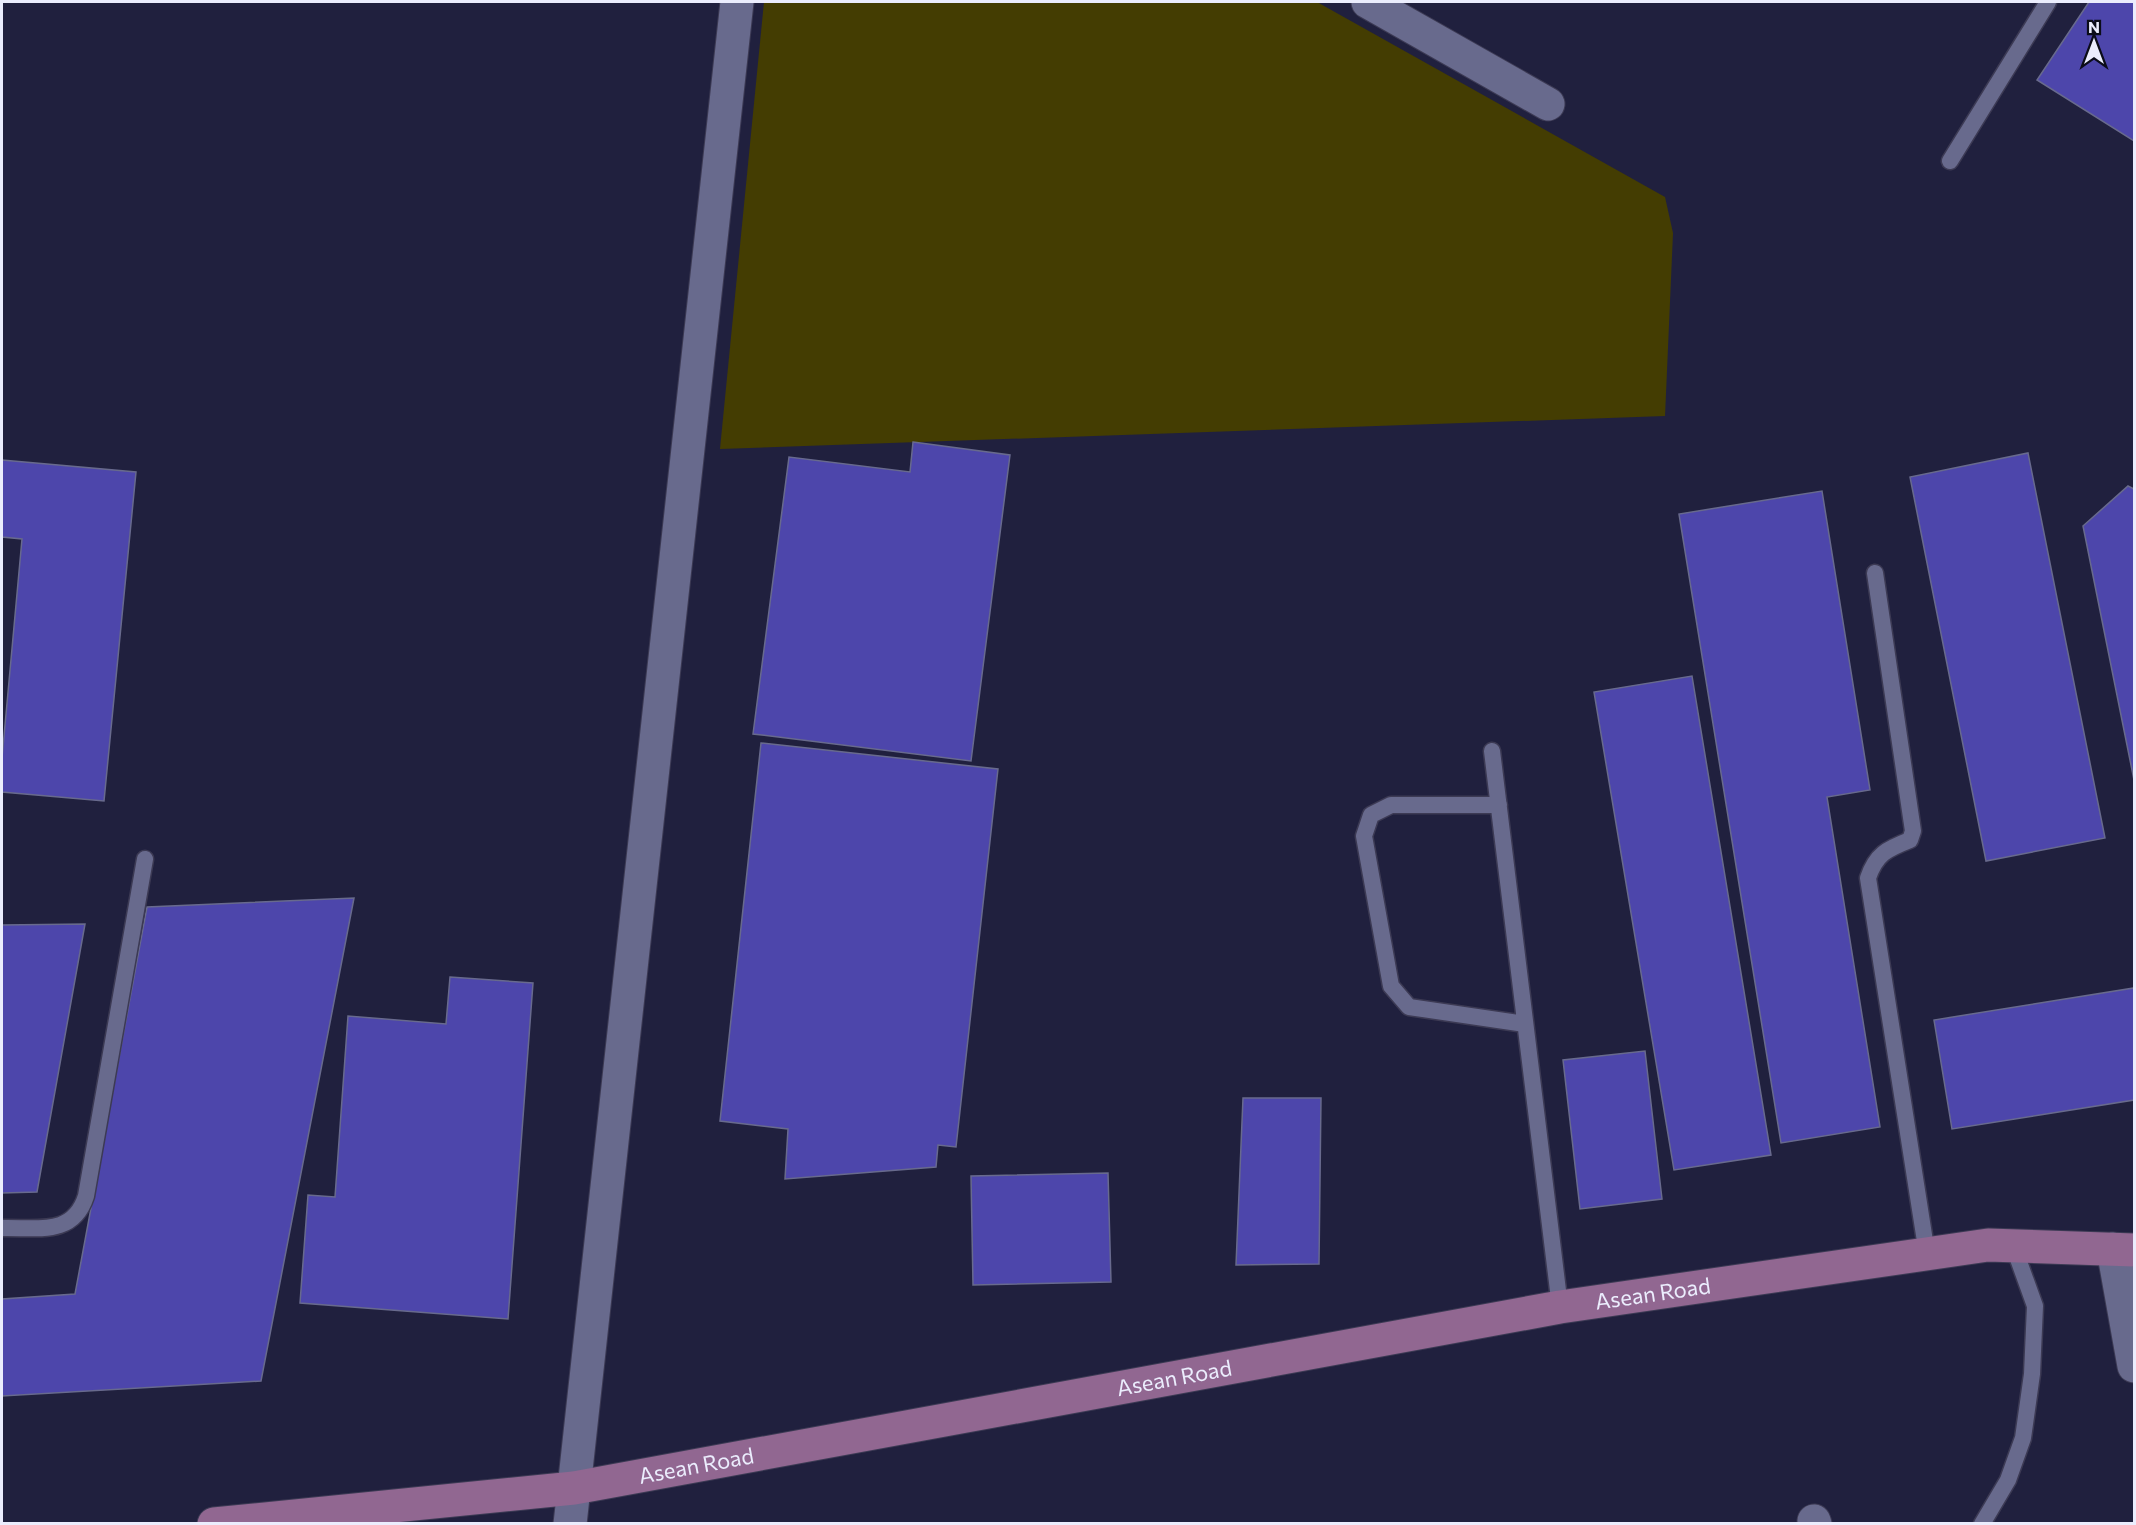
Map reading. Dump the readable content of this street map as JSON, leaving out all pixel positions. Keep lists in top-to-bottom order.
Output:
{
  "streets": {
    "main road": ["Asean Road"]
  },
  "north": "top"
}
